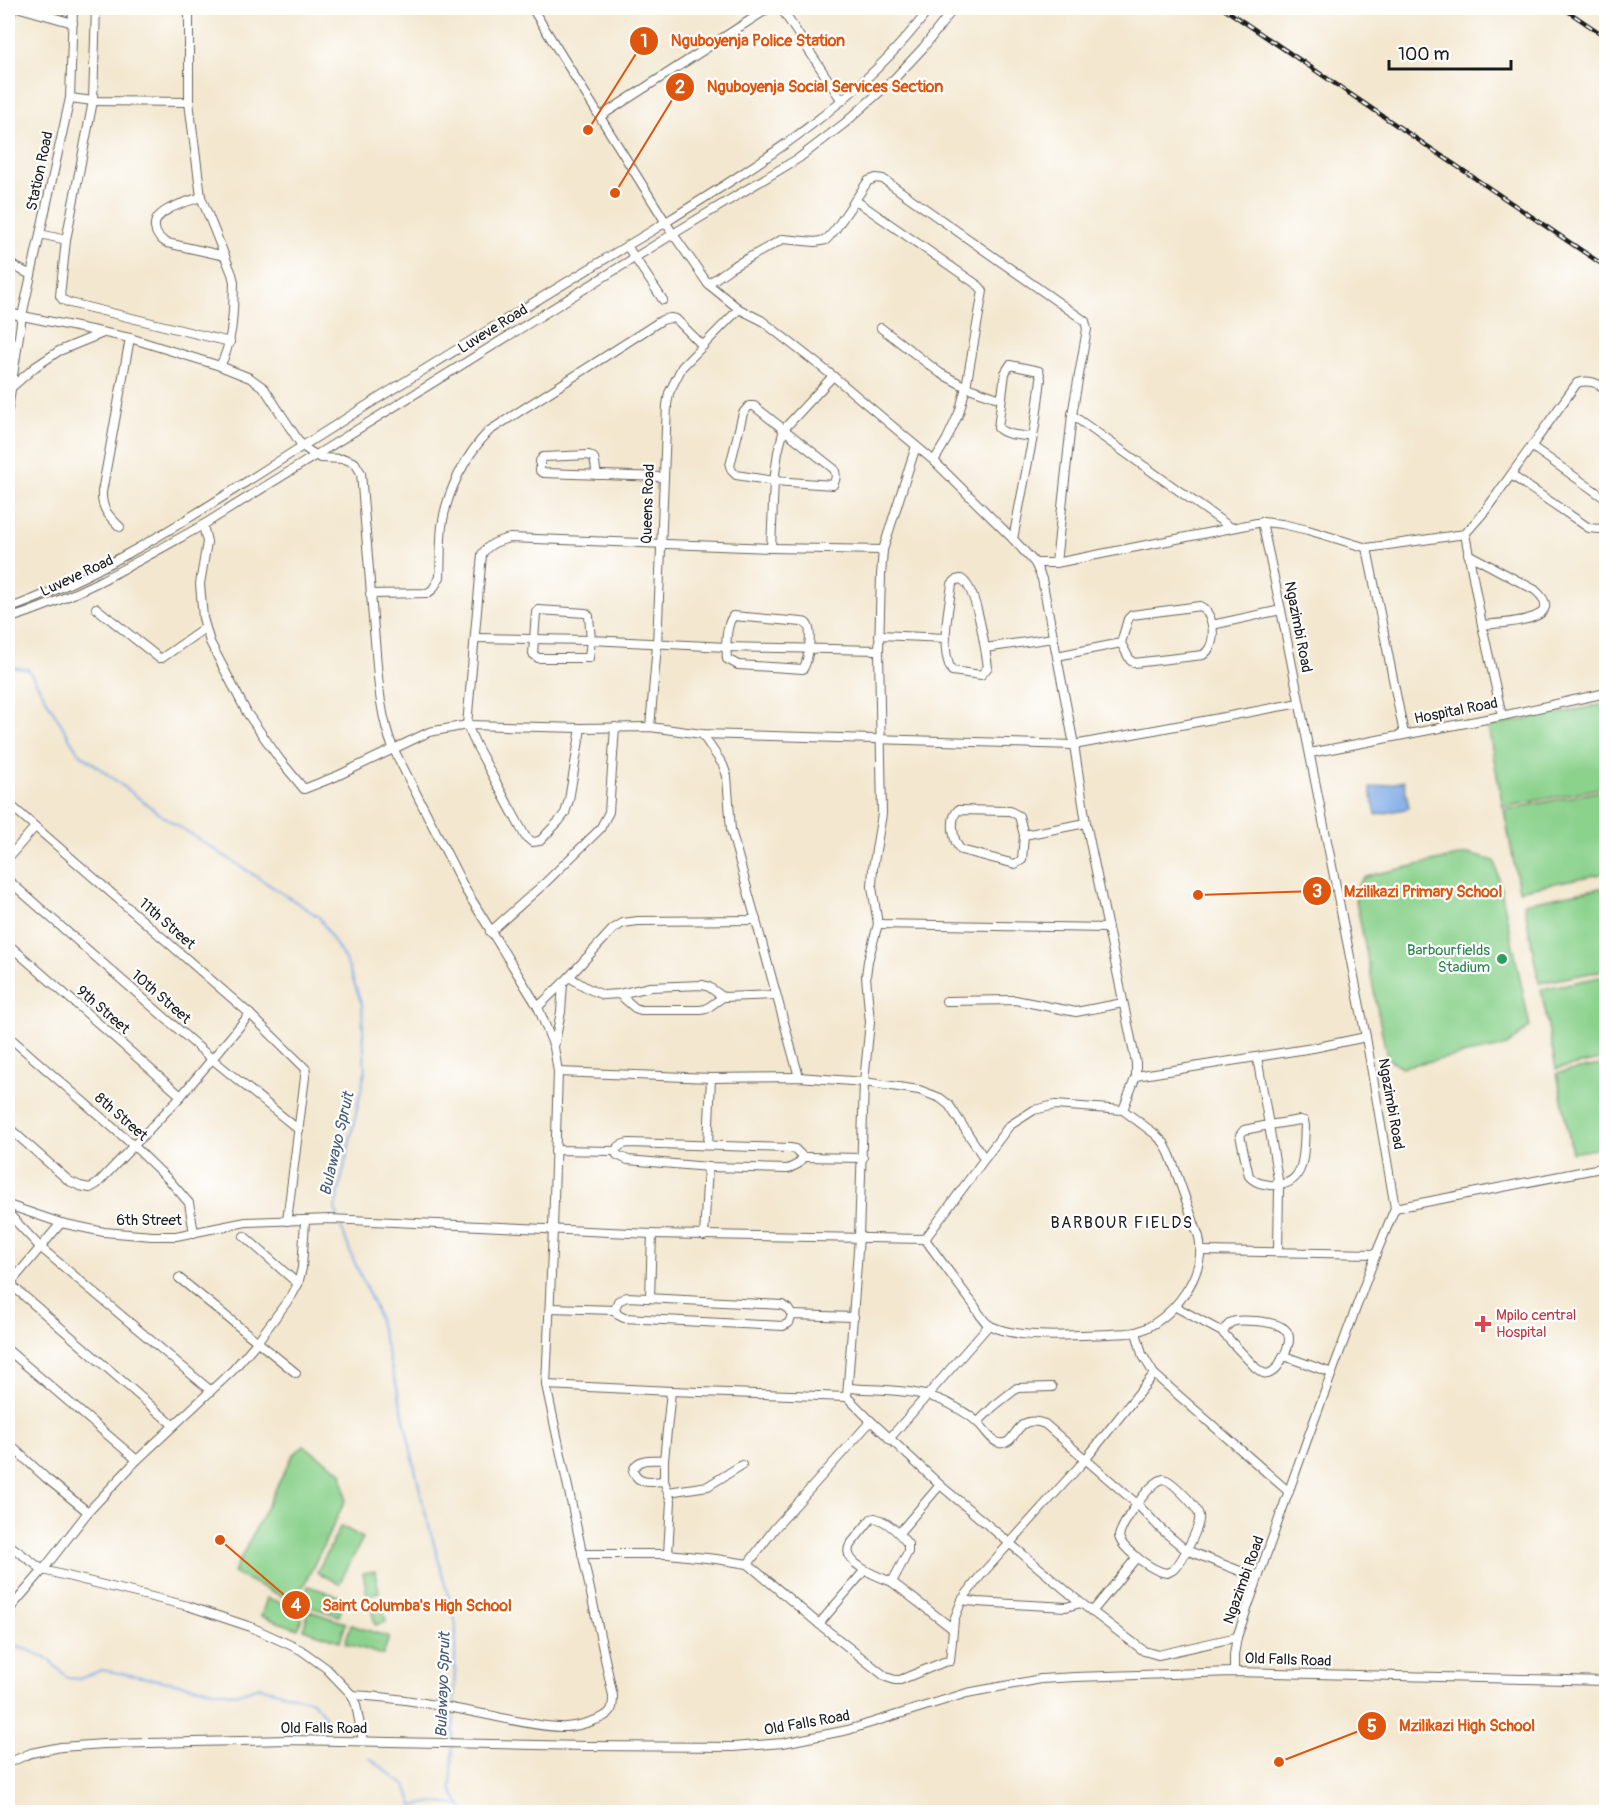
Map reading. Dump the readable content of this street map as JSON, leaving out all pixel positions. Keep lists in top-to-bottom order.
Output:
{
  "streets": {
    "street": [
      "Station Road",
      "Luveve Road",
      "Queens Road",
      "Ngazimbi Road",
      "Hospital Road",
      "11th Street",
      "10th Street",
      "9th Street",
      "8th Street",
      "6th Street",
      "Old Falls Road"
    ]
  },
  "crossings": [
    ["Ngazimbi Road", "Hospital Road"],
    ["Ngazimbi Road", "Old Falls Road"],
    ["11th Street", "10th Street"],
    ["8th Street", "6th Street"]
  ],
  "districts": ["BARBOUR FIELDS"],
  "water": ["Bulawayo Spruit"],
  "places": {
    "other": [
      "Nguboyenja Police Station",
      "Nguboyenja Social Services Section",
      "Mzilikazi Primary School",
      "Barbourfields Stadium",
      "Saint Columba's High School",
      "Mzilikazi High School"
    ],
    "health": ["Mpilo central Hospital"]
  },
  "scale_bar": "100 m"
}
